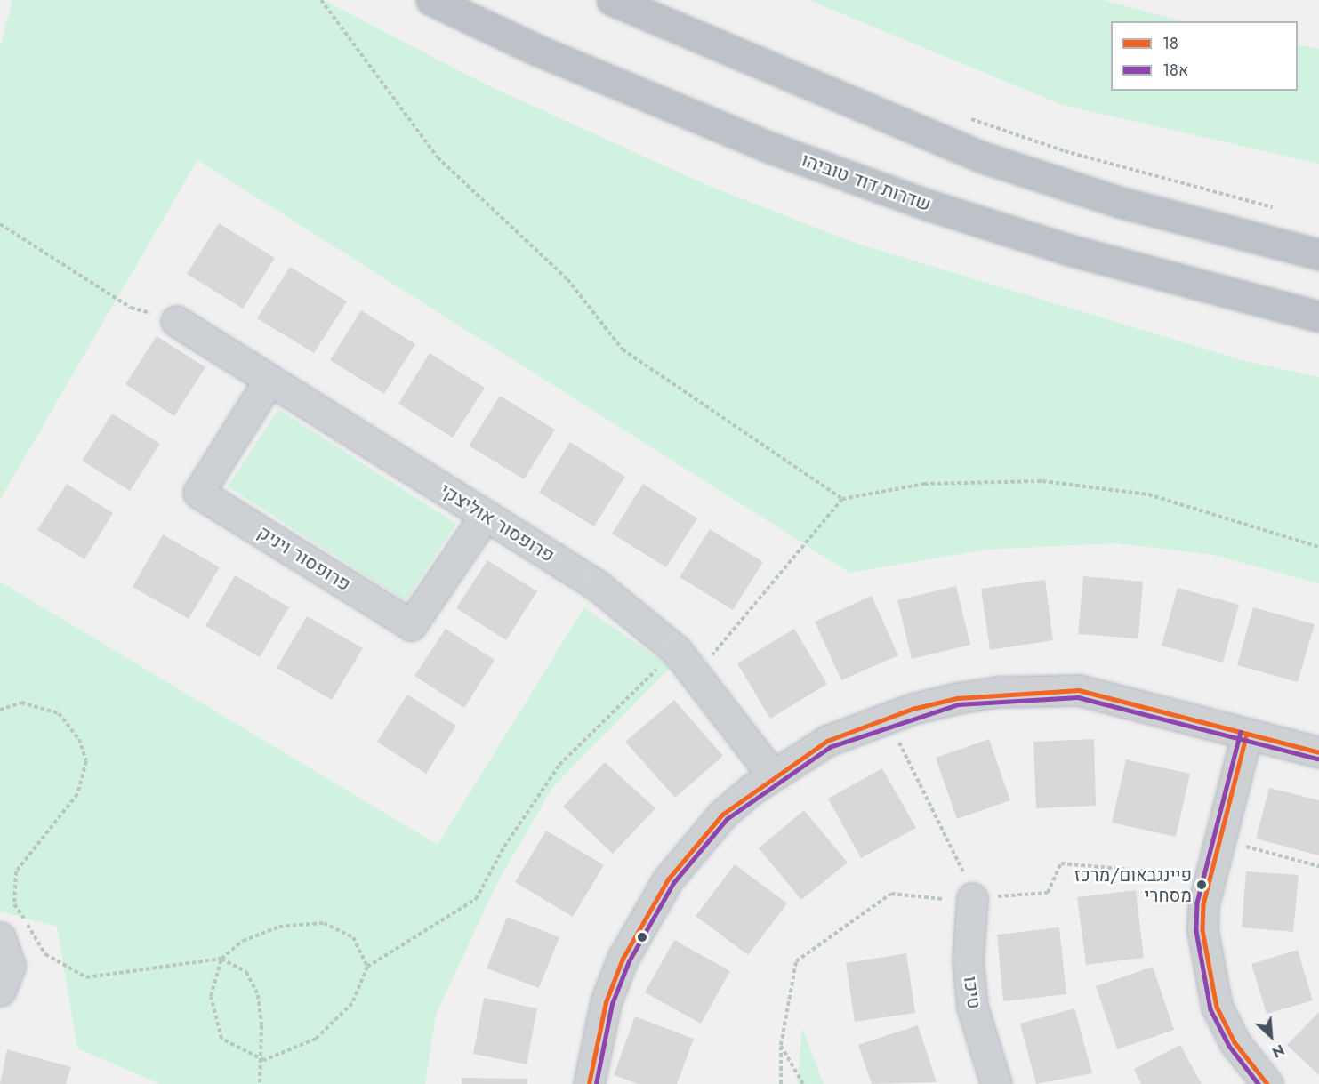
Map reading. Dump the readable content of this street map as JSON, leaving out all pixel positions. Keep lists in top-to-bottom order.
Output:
{
  "streets": {
    "highway": ["שדרות דוד טוביהו"],
    "street": ["פרופסור אוליצקי", "פרופסור ויניק", "טיכו"]
  },
  "crossings": [
    ["פרופסור אוליצקי", "פרופסור ויניק"]
  ],
  "places": ["פיינגבאום/מרכז מסחרי"],
  "lines": ["transit line 18", "transit line 18א"],
  "legend": ["18", "18א"],
  "north": "bottom right"
}
